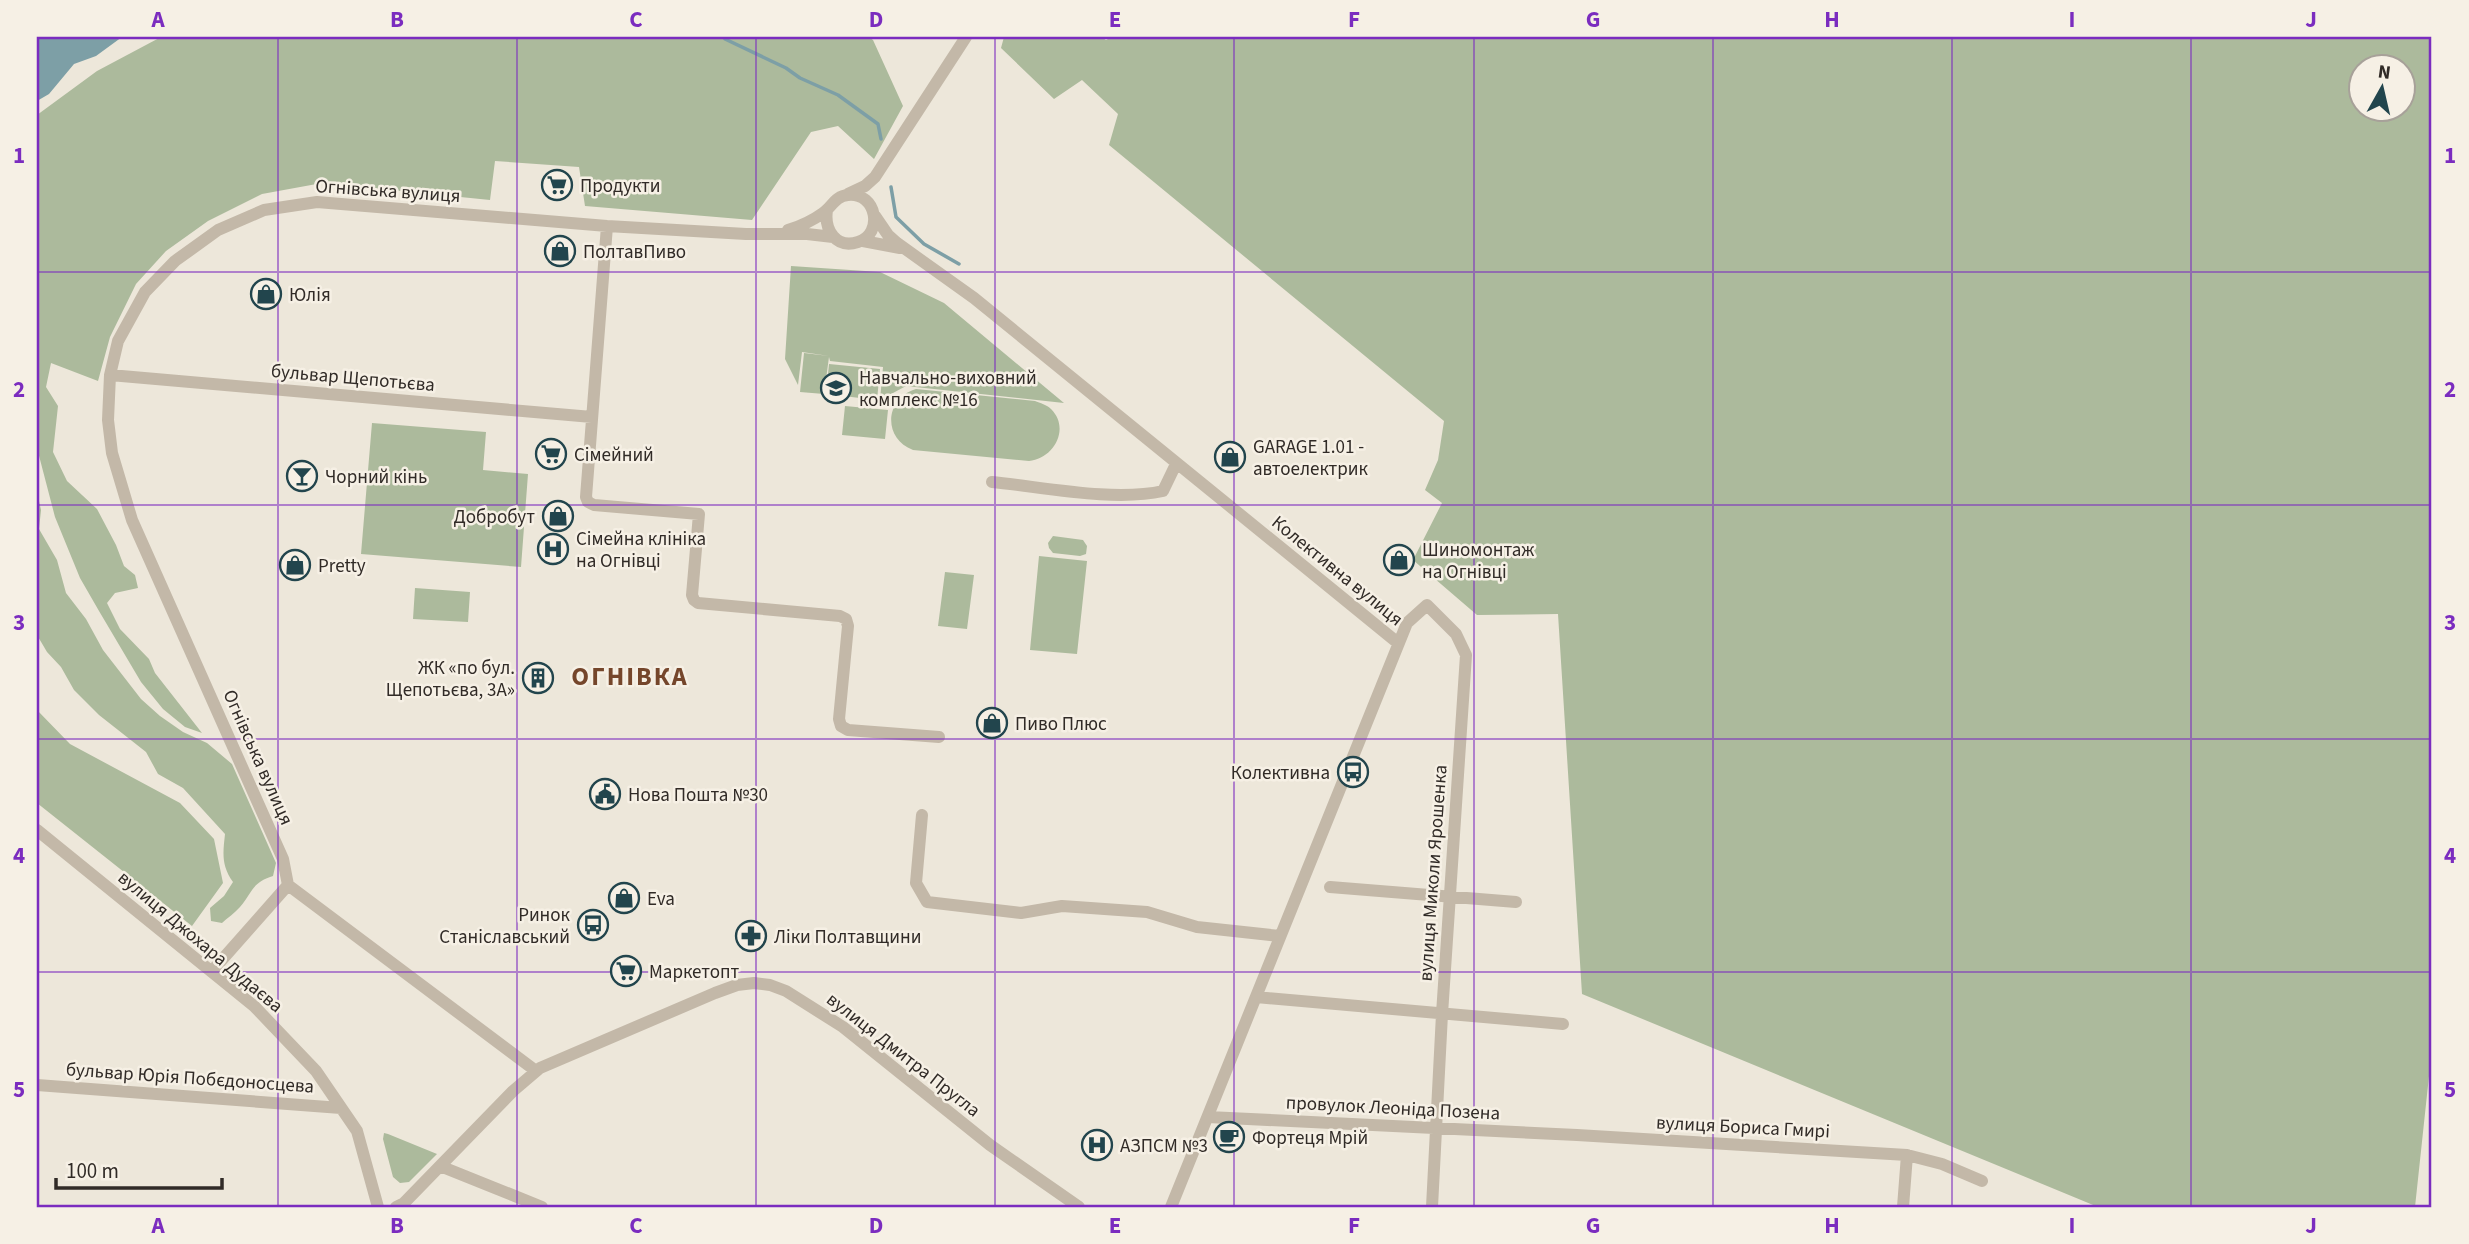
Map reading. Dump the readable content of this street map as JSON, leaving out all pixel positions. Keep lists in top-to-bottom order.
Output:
{
  "streets": {
    "street": [
      "Огнівська вулиця",
      "бульвар Щепотьєва",
      "Колективна вулиця",
      "вулиця Миколи Ярошенка",
      "вулиця Джохара Дудаєва",
      "вулиця Дмитра Пругла",
      "бульвар Юрія Побєдоносцева",
      "провулок Леоніда Позена",
      "вулиця Бориса Гмирі"
    ]
  },
  "crossings": [
    ["Огнівська вулиця", "бульвар Щепотьєва"],
    ["Огнівська вулиця", "Колективна вулиця"],
    ["Колективна вулиця", "вулиця Миколи Ярошенка"],
    ["Колективна вулиця", "провулок Леоніда Позена"],
    ["вулиця Миколи Ярошенка", "провулок Леоніда Позена"],
    ["вулиця Джохара Дудаєва", "бульвар Юрія Побєдоносцева"],
    ["провулок Леоніда Позена", "вулиця Бориса Гмирі"]
  ],
  "districts": ["ОГНІВКА"],
  "places": {
    "supermarket": ["Продукти", "Сімейний", "Маркетопт"],
    "shop": [
      "ПолтавПиво",
      "Юлія",
      "GARAGE 1.01 - автоелектрик",
      "Добробут",
      "Шиномонтаж на Огнівці",
      "Pretty",
      "Пиво Плюс",
      "Eva"
    ],
    "school or university": ["Навчально-виховний комплекс №16"],
    "bar": ["Чорний кінь"],
    "hospital": ["Сімейна клініка на Огнівці", "АЗПСМ №3"],
    "building": ["ЖК «по бул. Щепотьєва, 3А»"],
    "bus stop": ["Колективна", "Ринок Станіславський"],
    "public building": ["Нова Пошта №30"],
    "pharmacy": ["Ліки Полтавщини"],
    "cafe": ["Фортеця Мрій"]
  },
  "scale_bar": "100 m",
  "north": "top",
  "grid": {
    "columns": [
      "A",
      "B",
      "C",
      "D",
      "E",
      "F",
      "G",
      "H",
      "I",
      "J"
    ],
    "rows": [
      "1",
      "2",
      "3",
      "4",
      "5"
    ]
  }
}
